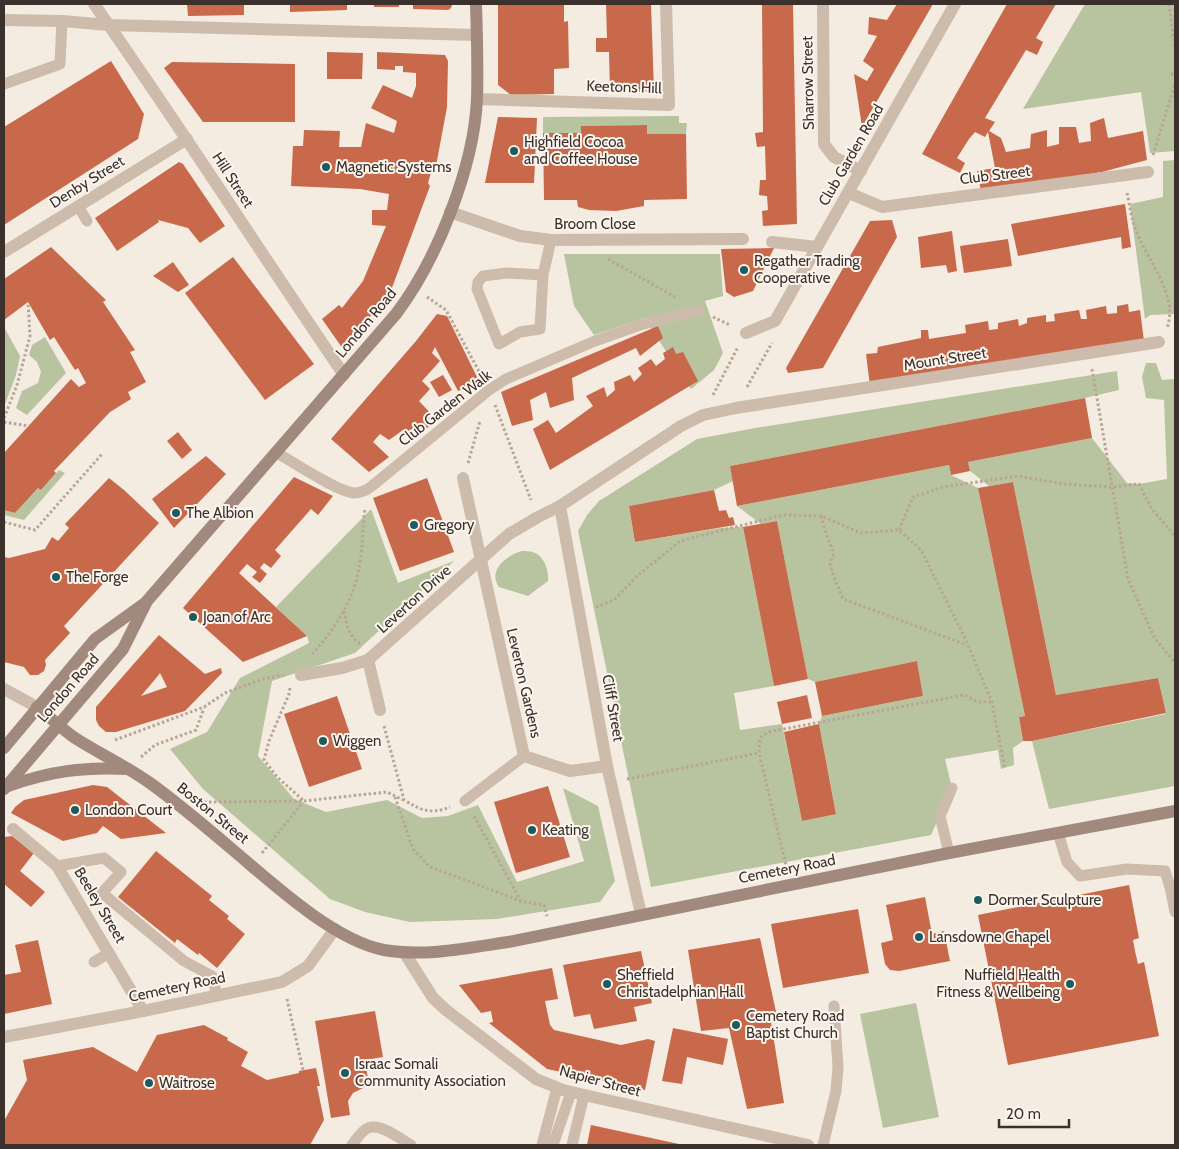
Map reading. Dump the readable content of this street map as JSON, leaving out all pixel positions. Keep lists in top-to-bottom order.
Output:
{
  "streets": {
    "main road": ["London Road", "Boston Street", "Cemetery Road"],
    "street": [
      "Sharrow Street",
      "Keetons Hill",
      "Club Garden Road",
      "Club Street",
      "Hill Street",
      "Denby Street",
      "Broom Close",
      "Mount Street",
      "Leverton Drive",
      "Leverton Gardens",
      "Cliff Street",
      "Beeley Street",
      "Napier Street"
    ],
    "lane": ["Club Garden Walk"]
  },
  "crossings": [
    ["Sharrow Street", "Club Garden Road"],
    ["Keetons Hill", "London Road"],
    ["Club Garden Road", "Club Street"],
    ["Hill Street", "Denby Street"],
    ["Hill Street", "London Road"],
    ["Broom Close", "London Road"],
    ["London Road", "Boston Street"],
    ["Leverton Drive", "Leverton Gardens"],
    ["Leverton Gardens", "Cliff Street"],
    ["Cliff Street", "Cemetery Road"],
    ["Boston Street", "Cemetery Road"],
    ["Boston Street", "Napier Street"],
    ["Cemetery Road", "Beeley Street"],
    ["Cemetery Road", "Napier Street"]
  ],
  "places": [
    "Highfield Cocoa and Coffee House",
    "Magnetic Systems",
    "Regather Trading Cooperative",
    "The Albion",
    "Gregory",
    "The Forge",
    "Joan of Arc",
    "Wiggen",
    "London Court",
    "Keating",
    "Dormer Sculpture",
    "Lansdowne Chapel",
    "Sheffield Christadelphian Hall",
    "Nuffield Health Fitness & Wellbeing",
    "Cemetery Road Baptist Church",
    "Israac Somali Community Association",
    "Waitrose"
  ],
  "scale_bar": "20 m"
}
